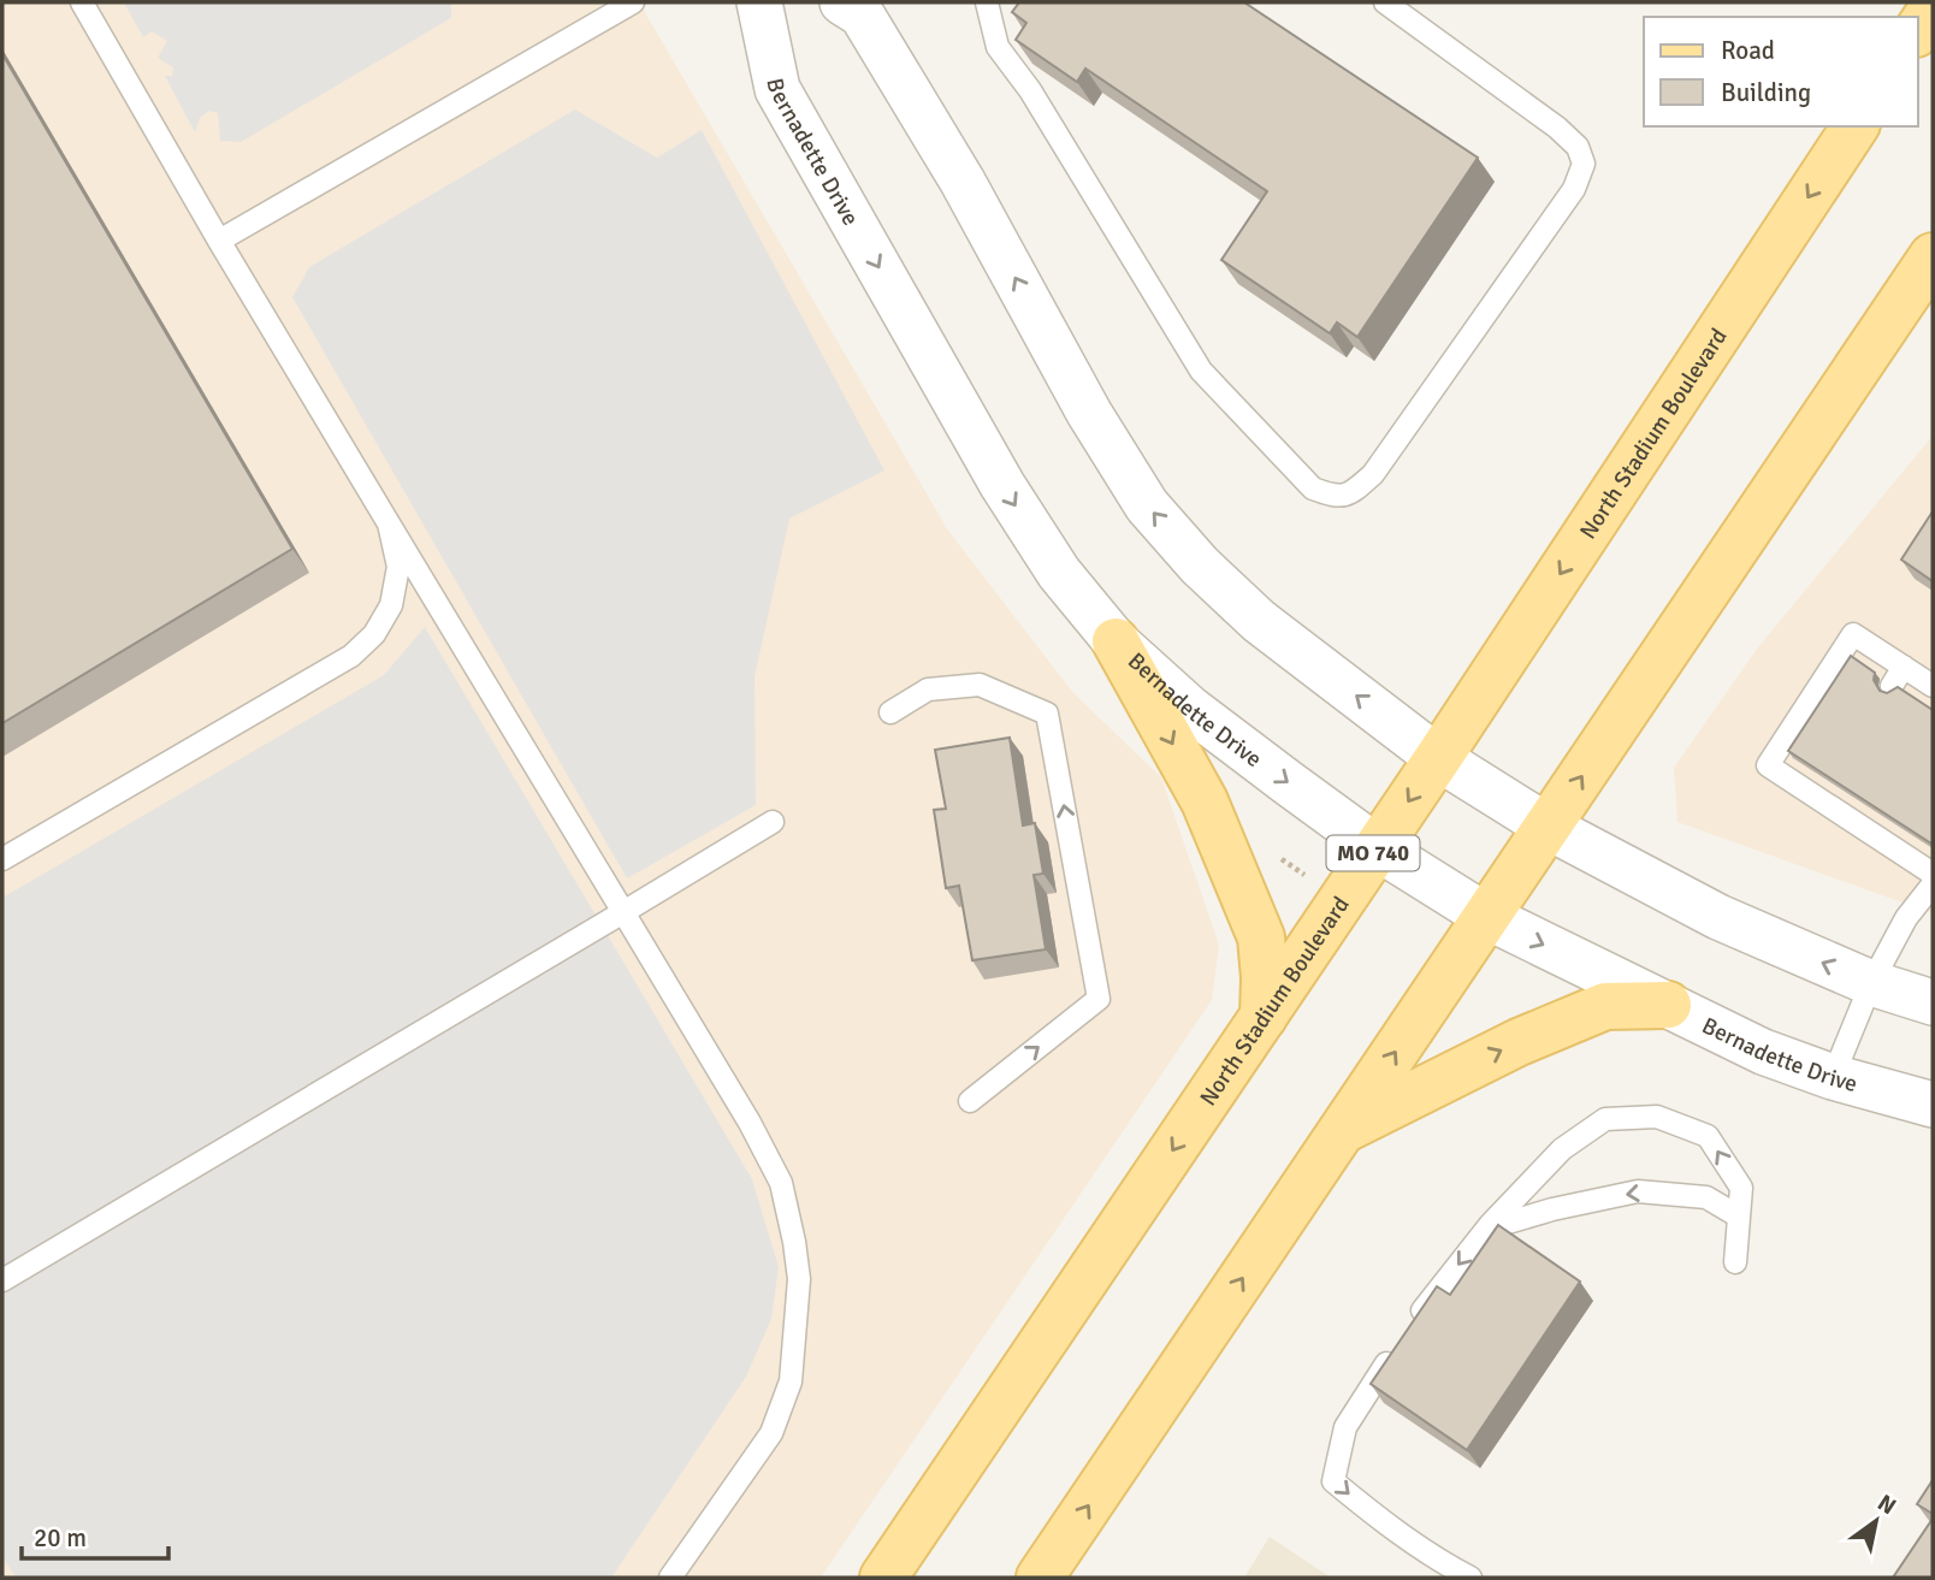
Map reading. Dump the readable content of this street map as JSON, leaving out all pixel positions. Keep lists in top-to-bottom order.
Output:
{
  "streets": {
    "main road": ["North Stadium Boulevard", "MO 740"],
    "street": ["Bernadette Drive"]
  },
  "crossings": [
    ["Bernadette Drive", "North Stadium Boulevard"]
  ],
  "legend": ["Road", "Building"],
  "scale_bar": "20 m",
  "north": "top right"
}
